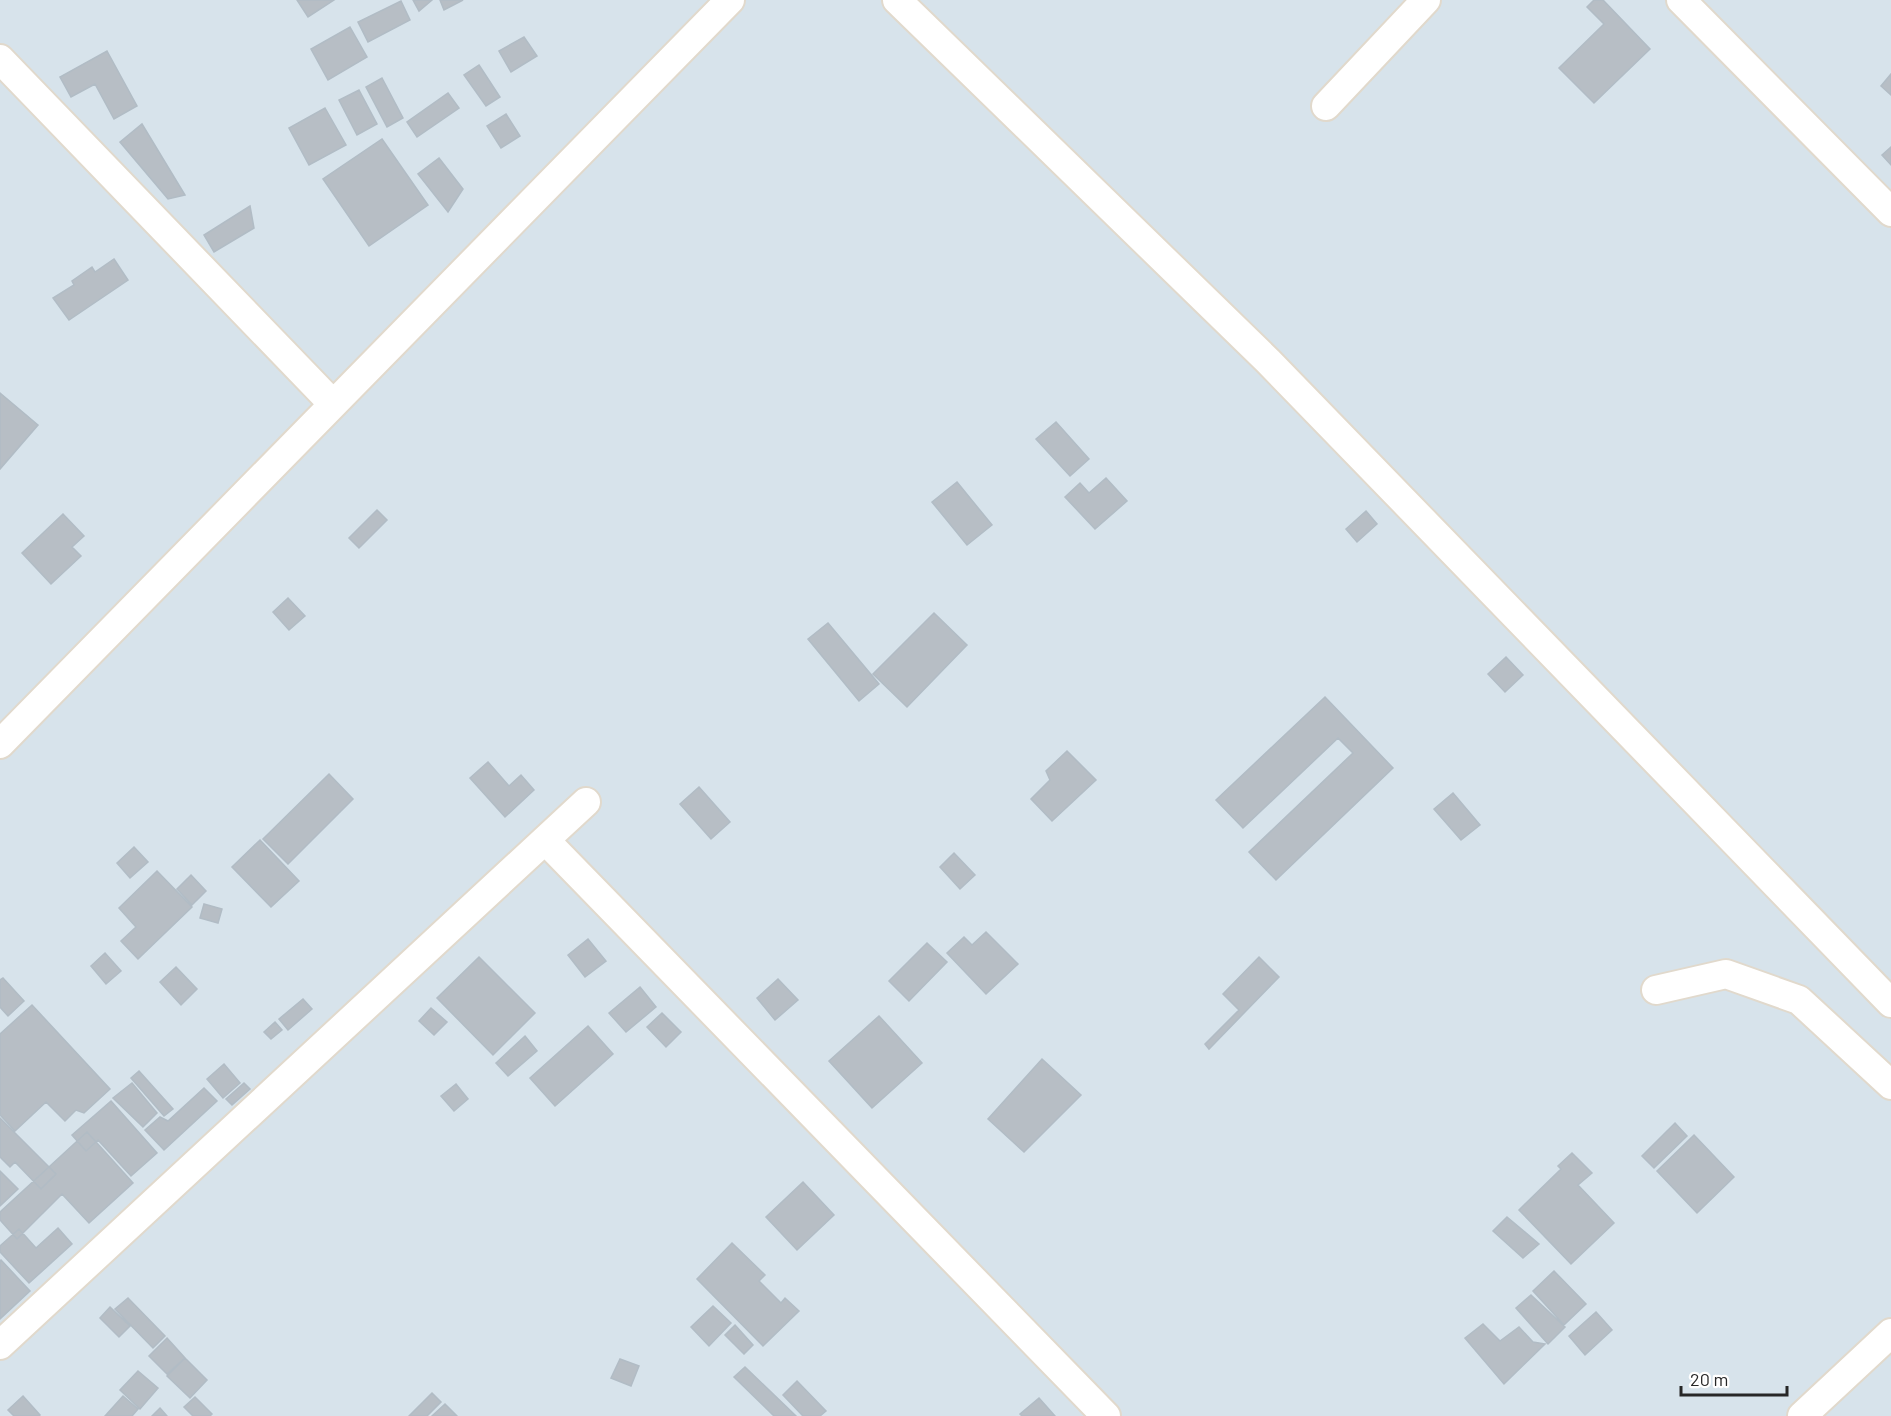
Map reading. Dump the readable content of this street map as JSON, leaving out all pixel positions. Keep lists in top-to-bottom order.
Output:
{
  "scale_bar": "20 m"
}
